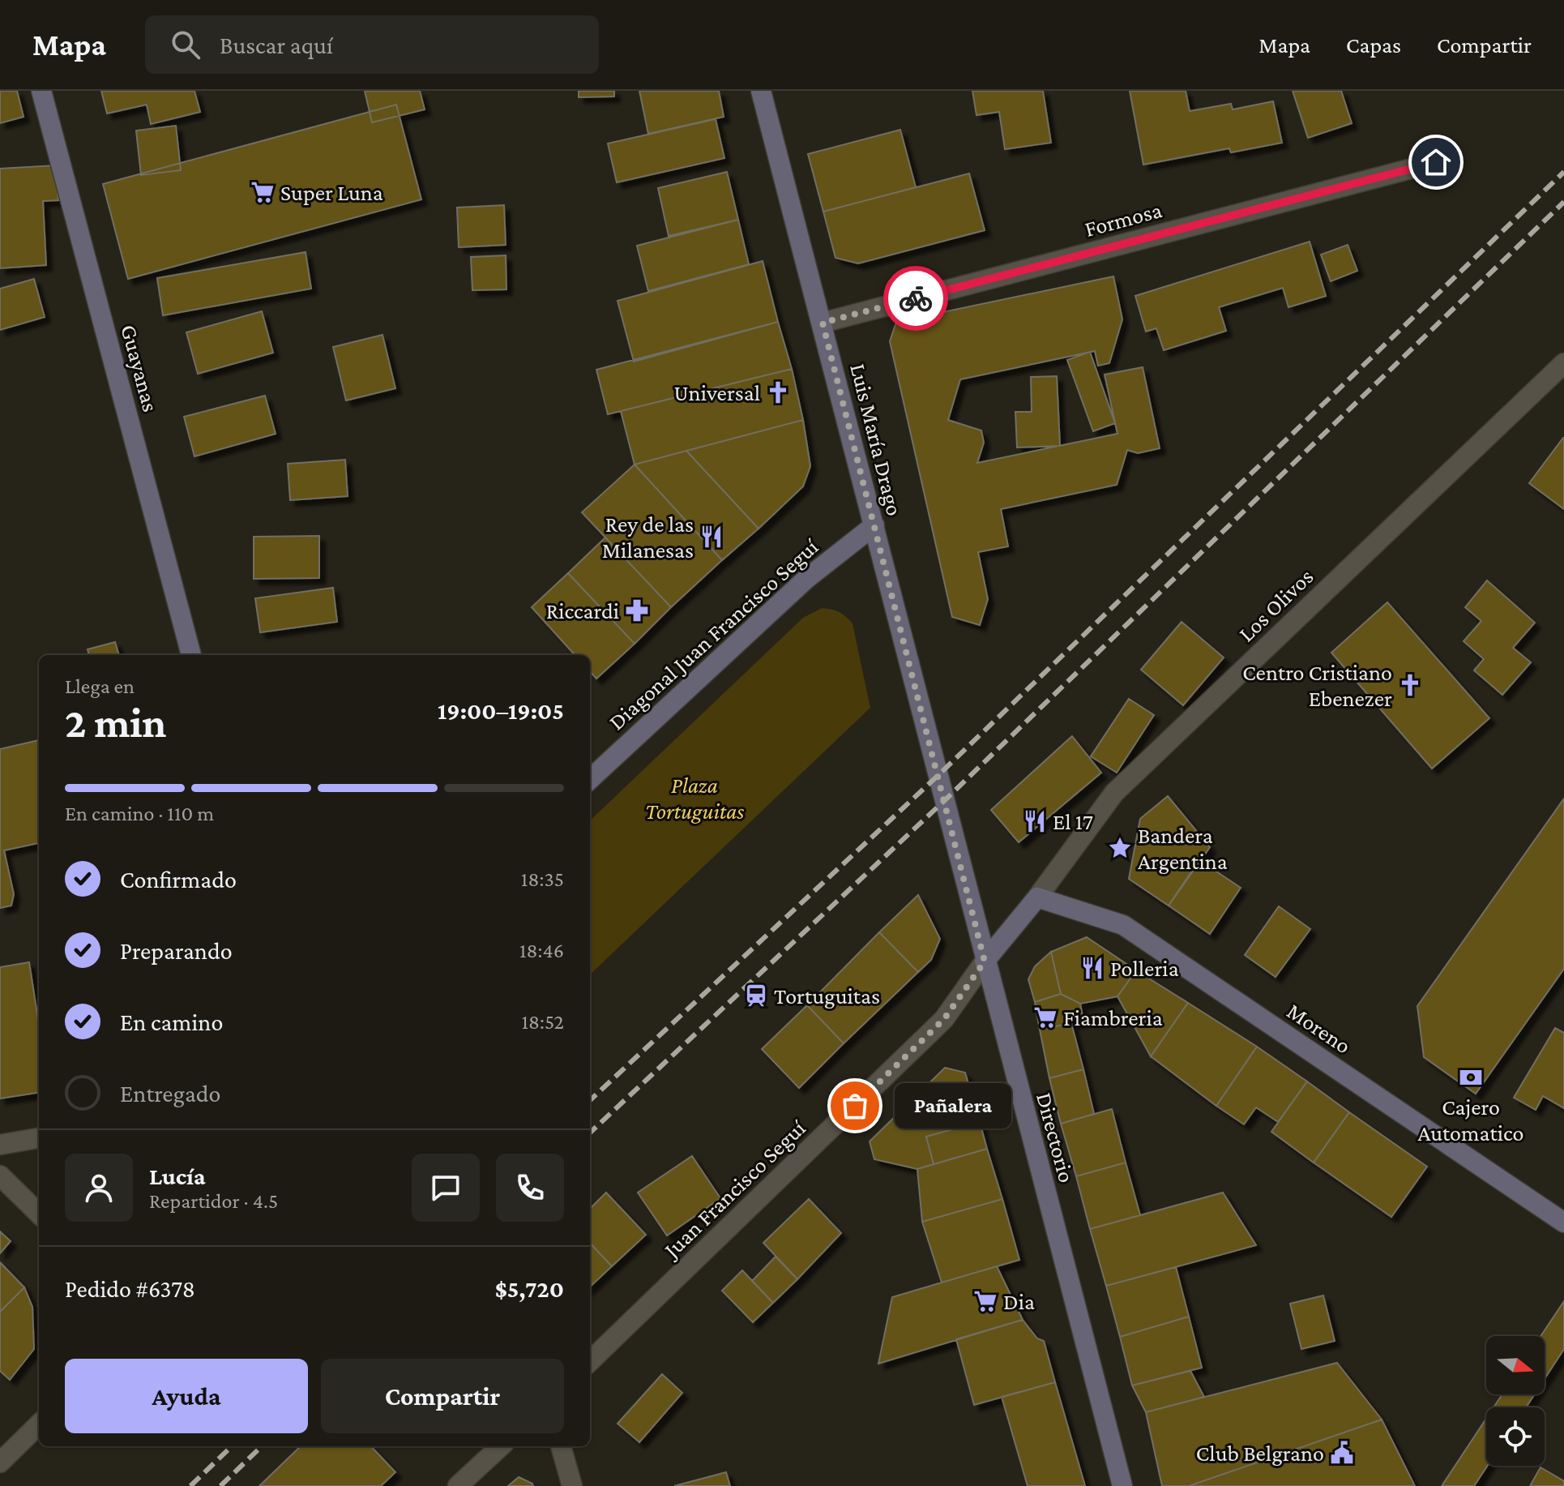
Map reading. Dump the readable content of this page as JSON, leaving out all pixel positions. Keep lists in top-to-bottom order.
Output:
{
  "streets": {
    "street": [
      "Formosa",
      "Guayanas",
      "Luis María Drago",
      "Los Olivos",
      "Diagonal Juan Francisco Seguí",
      "Moreno",
      "Directorio",
      "Juan Francisco Seguí"
    ]
  },
  "crossings": [
    ["Formosa", "Luis María Drago"],
    ["Luis María Drago", "Diagonal Juan Francisco Seguí"],
    ["Luis María Drago", "Directorio"],
    ["Los Olivos", "Moreno"],
    ["Los Olivos", "Juan Francisco Seguí"],
    ["Moreno", "Juan Francisco Seguí"],
    ["Directorio", "Juan Francisco Seguí"]
  ],
  "parks": ["Plaza Tortuguitas"],
  "places": {
    "supermarket": ["Super Luna", "Fiambreria", "Dia"],
    "church": ["Universal", "Centro Cristiano Ebenezer"],
    "restaurant": ["Rey de las Milanesas", "El 17", "Polleria"],
    "pharmacy": ["Riccardi"],
    "place": ["Bandera Argentina"],
    "station": ["Tortuguitas"],
    "bank": ["Cajero Automatico"],
    "other": ["Pañalera"],
    "public building": ["Club Belgrano"]
  },
  "north": "right",
  "page": {
    "header": "Mapa",
    "search": "Buscar aquí",
    "nav": ["Mapa", "Capas", "Compartir"],
    "heading": ["2 min", "Llega en", "19:00–19:05"],
    "panel": [
      "Lucía",
      "Repartidor · 4.5",
      "Pedido #6378",
      "$5,720"
    ],
    "bar": "En camino · 110 m",
    "list": [
      ["Confirmado", "18:35"],
      ["Preparando", "18:46"],
      ["En camino", "18:52"],
      "Entregado"
    ],
    "bubble": "Pañalera",
    "buttons": ["Ayuda", "Compartir"]
  }
}
